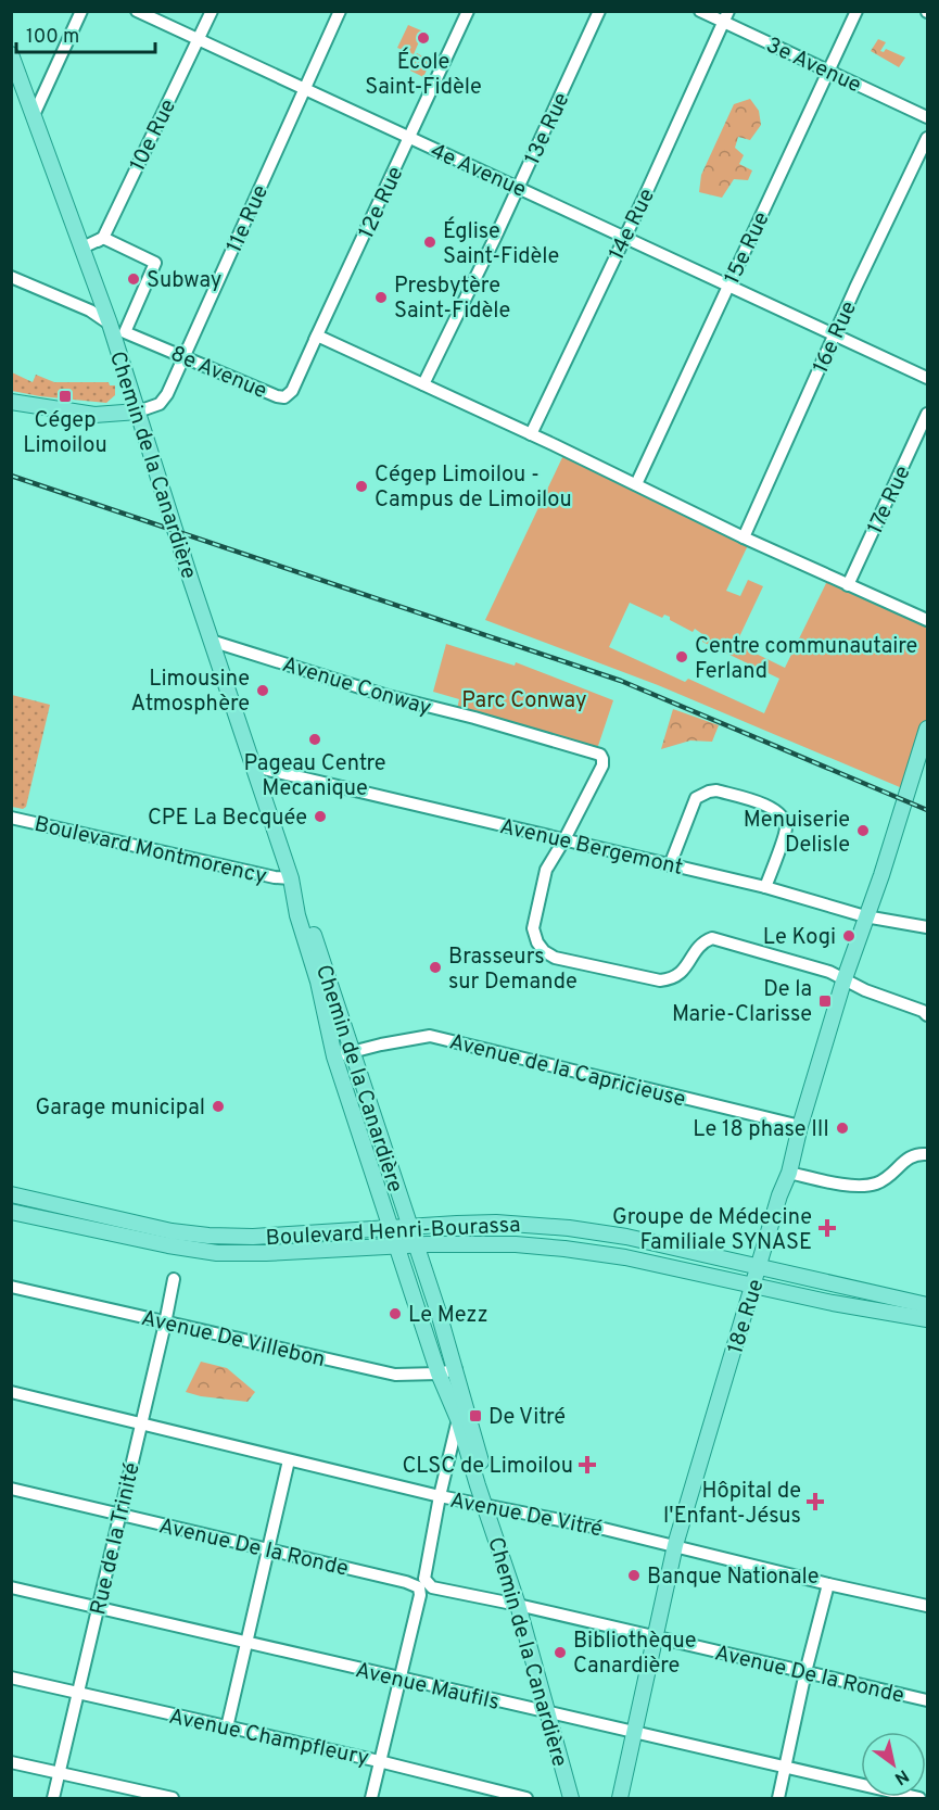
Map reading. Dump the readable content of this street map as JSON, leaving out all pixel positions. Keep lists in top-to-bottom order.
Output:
{
  "streets": {
    "main road": ["Chemin de la Canardière", "Boulevard Henri-Bourassa", "18e Rue"],
    "street": [
      "3e Avenue",
      "13e Rue",
      "10e Rue",
      "4e Avenue",
      "12e Rue",
      "11e Rue",
      "14e Rue",
      "15e Rue",
      "16e Rue",
      "8e Avenue",
      "17e Rue",
      "Avenue Conway",
      "Avenue Bergemont",
      "Boulevard Montmorency",
      "Avenue de la Capricieuse",
      "Avenue De Villebon",
      "Avenue De Vitré",
      "Rue de la Trinité",
      "Avenue De la Ronde",
      "Avenue Maufils",
      "Avenue Champfleury"
    ]
  },
  "crossings": [
    ["3e Avenue", "14e Rue"],
    ["3e Avenue", "15e Rue"],
    ["13e Rue", "4e Avenue"],
    ["10e Rue", "4e Avenue"],
    ["4e Avenue", "12e Rue"],
    ["4e Avenue", "11e Rue"],
    ["4e Avenue", "14e Rue"],
    ["4e Avenue", "15e Rue"],
    ["4e Avenue", "16e Rue"],
    ["12e Rue", "8e Avenue"],
    ["11e Rue", "8e Avenue"],
    ["11e Rue", "Chemin de la Canardière"],
    ["8e Avenue", "Chemin de la Canardière"],
    ["Chemin de la Canardière", "Avenue Conway"],
    ["Chemin de la Canardière", "Avenue Bergemont"],
    ["Chemin de la Canardière", "Boulevard Montmorency"],
    ["Chemin de la Canardière", "Avenue de la Capricieuse"],
    ["Chemin de la Canardière", "Boulevard Henri-Bourassa"],
    ["Chemin de la Canardière", "Avenue De Villebon"],
    ["Chemin de la Canardière", "Avenue De Vitré"],
    ["Chemin de la Canardière", "Avenue De la Ronde"],
    ["Chemin de la Canardière", "Avenue Maufils"],
    ["Avenue Conway", "Avenue Bergemont"],
    ["Avenue Bergemont", "18e Rue"],
    ["Avenue de la Capricieuse", "18e Rue"],
    ["Boulevard Henri-Bourassa", "18e Rue"],
    ["18e Rue", "Avenue De Vitré"],
    ["18e Rue", "Avenue De la Ronde"],
    ["18e Rue", "Avenue Maufils"],
    ["Avenue De Villebon", "Rue de la Trinité"],
    ["Avenue De Vitré", "Rue de la Trinité"],
    ["Rue de la Trinité", "Avenue De la Ronde"],
    ["Rue de la Trinité", "Avenue Maufils"],
    ["Rue de la Trinité", "Avenue Champfleury"]
  ],
  "parks": ["Parc Conway"],
  "places": {
    "other": [
      "École Saint-Fidèle",
      "Église Saint-Fidèle",
      "Subway",
      "Presbytère Saint-Fidèle",
      "Cégep Limoilou - Campus de Limoilou",
      "Centre communautaire Ferland",
      "Limousine Atmosphère",
      "Pageau Centre Mecanique",
      "CPE La Becquée",
      "Menuiserie Delisle",
      "Le Kogi",
      "Brasseurs sur Demande",
      "Garage municipal",
      "Le 18 phase III",
      "Le Mezz",
      "Banque Nationale",
      "Bibliothèque Canardière"
    ],
    "transit": ["Cégep Limoilou", "De la Marie-Clarisse", "De Vitré"],
    "health": ["Groupe de Médecine Familiale SYNASE", "CLSC de Limoilou", "Hôpital de l'Enfant-Jésus"]
  },
  "scale_bar": "100 m",
  "north": "bottom right"
}
